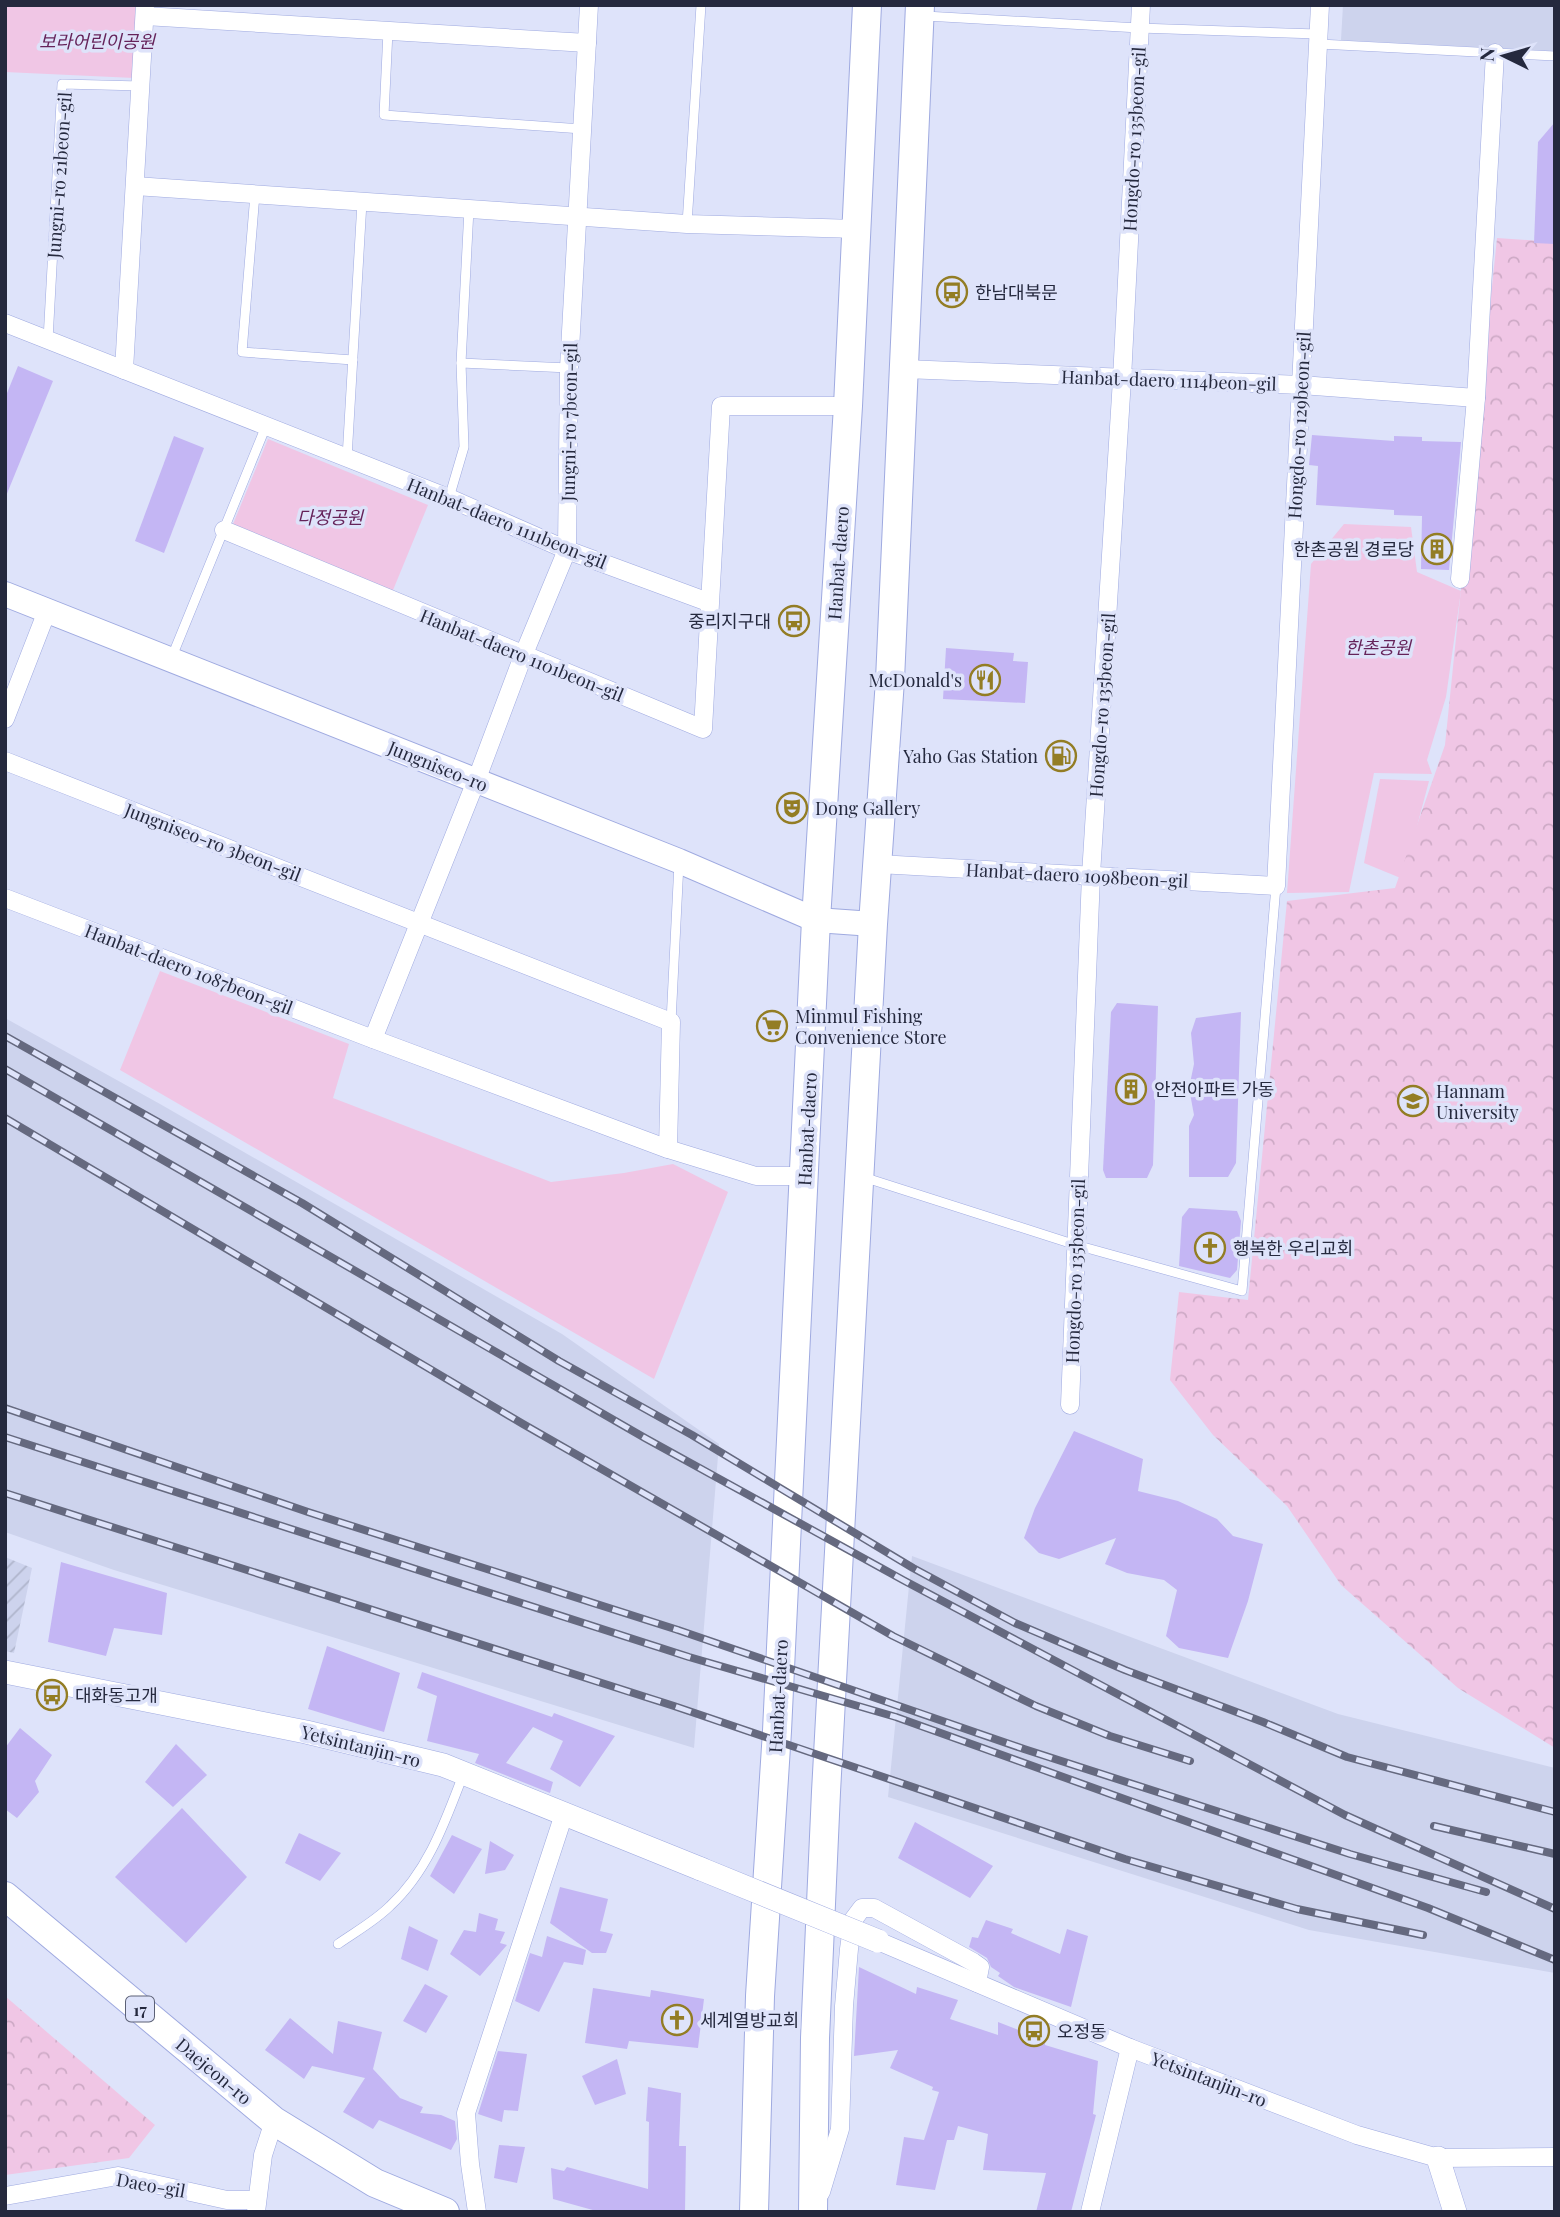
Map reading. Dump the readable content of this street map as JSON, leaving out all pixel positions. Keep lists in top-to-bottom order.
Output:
{
  "streets": {
    "main road": [
      "Hanbat-daero",
      "Jungniseo-ro",
      "17",
      "Daejeon-ro"
    ],
    "street": [
      "Hongdo-ro 135beon-gil",
      "Hanbat-daero 1114beon-gil",
      "Jungni-ro 7beon-gil",
      "Hongdo-ro 129beon-gil",
      "Hanbat-daero 1111beon-gil",
      "Hanbat-daero 1101beon-gil",
      "Jungniseo-ro 3beon-gil",
      "Hanbat-daero 1098beon-gil",
      "Hanbat-daero 1087beon-gil",
      "Yetsintanjin-ro",
      "Daeo-gil"
    ],
    "lane": ["Jungni-ro 21beon-gil"]
  },
  "crossings": [
    ["Hongdo-ro 135beon-gil", "Hanbat-daero 1114beon-gil"],
    ["Hongdo-ro 135beon-gil", "Hanbat-daero 1098beon-gil"],
    ["Jungni-ro 21beon-gil", "Hanbat-daero 1111beon-gil"],
    ["Hanbat-daero 1114beon-gil", "Hongdo-ro 129beon-gil"],
    ["Jungni-ro 7beon-gil", "Hanbat-daero 1111beon-gil"],
    ["Jungni-ro 7beon-gil", "Hanbat-daero 1101beon-gil"],
    ["Jungni-ro 7beon-gil", "Jungniseo-ro"],
    ["Hongdo-ro 129beon-gil", "Hanbat-daero 1098beon-gil"],
    ["Hanbat-daero 1111beon-gil", "Hanbat-daero 1101beon-gil"],
    ["Hanbat-daero", "Jungniseo-ro"],
    ["Hanbat-daero", "Hanbat-daero 1087beon-gil"]
  ],
  "parks": ["보라어린이공원", "다정공원", "한촌공원"],
  "places": {
    "bus stop": [
      "한남대북문",
      "중리지구대",
      "대화동고개",
      "오정동"
    ],
    "building": ["한촌공원 경로당", "안전아파트 가동"],
    "restaurant": ["McDonald's"],
    "fuel station": ["Yaho Gas Station"],
    "theatre": ["Dong Gallery"],
    "supermarket": ["Minmul Fishing Convenience Store"],
    "school or university": ["Hannam University"],
    "church": ["행복한 우리교회", "세계열방교회"]
  },
  "north": "left"
}
